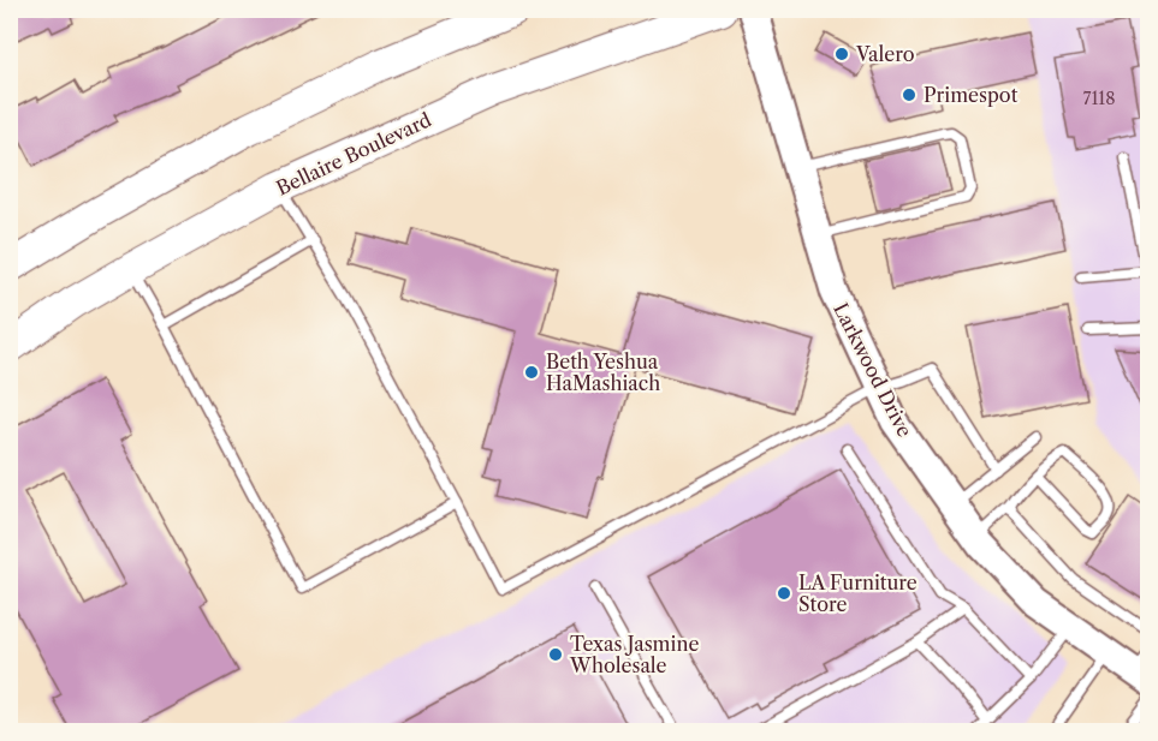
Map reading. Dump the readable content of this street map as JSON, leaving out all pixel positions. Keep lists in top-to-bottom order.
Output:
{
  "streets": {
    "main road": ["Bellaire Boulevard"],
    "street": ["Larkwood Drive"]
  },
  "places": [
    "Valero",
    "Primespot",
    "Beth Yeshua HaMashiach",
    "LA Furniture Store",
    "Texas Jasmine Wholesale"
  ],
  "house_numbers": ["7118"]
}
